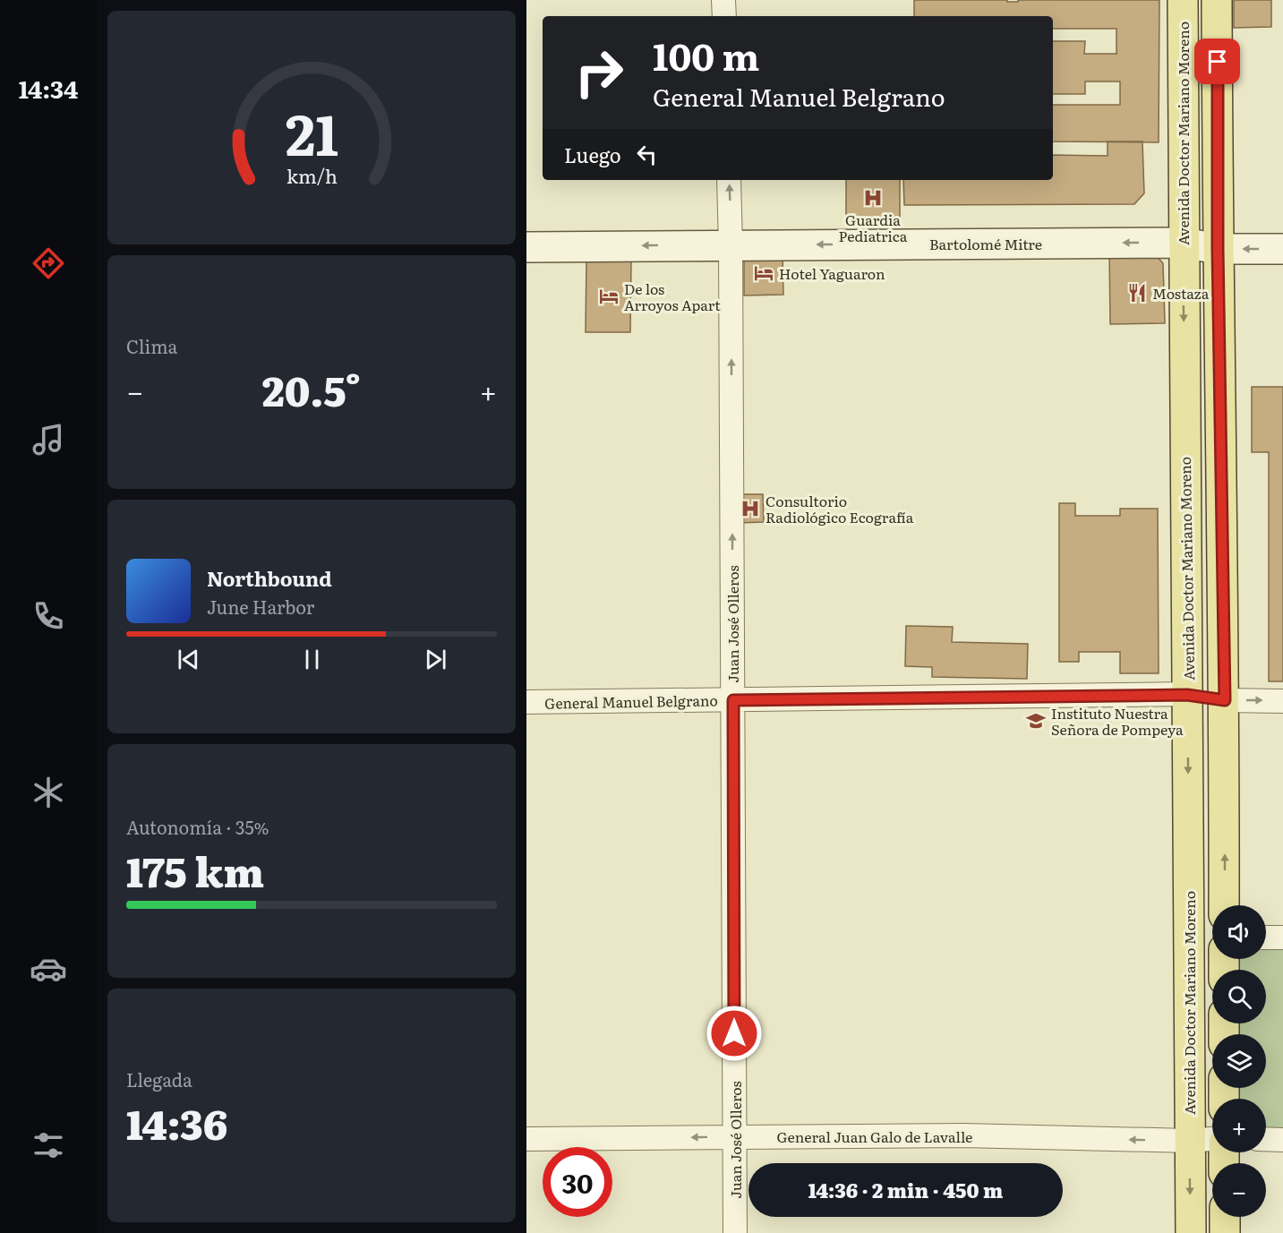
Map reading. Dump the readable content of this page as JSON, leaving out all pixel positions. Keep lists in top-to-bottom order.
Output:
{
  "streets": {
    "main road": ["Avenida Doctor Mariano Moreno"],
    "street": [
      "Bartolomé Mitre",
      "Juan José Olleros",
      "General Manuel Belgrano",
      "General Juan Galo de Lavalle"
    ]
  },
  "crossings": [
    ["Avenida Doctor Mariano Moreno", "Bartolomé Mitre"],
    ["Avenida Doctor Mariano Moreno", "General Manuel Belgrano"],
    ["Avenida Doctor Mariano Moreno", "General Juan Galo de Lavalle"],
    ["Bartolomé Mitre", "Juan José Olleros"],
    ["Juan José Olleros", "General Manuel Belgrano"],
    ["Juan José Olleros", "General Juan Galo de Lavalle"]
  ],
  "one_way": ["Bartolomé Mitre", "Juan José Olleros", "General Juan Galo de Lavalle"],
  "places": {
    "hospital": ["Guardia Pediatrica", "Consultorio Radiológico Ecografía"],
    "hotel": ["Hotel Yaguaron", "De los Arroyos Apart"],
    "restaurant": ["Mostaza"],
    "school or university": ["Instituto Nuestra Señora de Pompeya"]
  },
  "page": {
    "tabs": "14:34",
    "turn": ["100 m", "General Manuel Belgrano"],
    "then": "Luego",
    "tile": [
      "Clima",
      ["Autonomía · 35%", "175 km"],
      ["Llegada", "14:36"]
    ],
    "heat": ["−", "20.5°", "+"],
    "song": ["Northbound", "June Harbor"],
    "map_buttons": ["+", "−"],
    "limit": "30",
    "trip": "14:36 · 2 min · 450 m",
    "gauge": ["21", "km/h"]
  }
}
